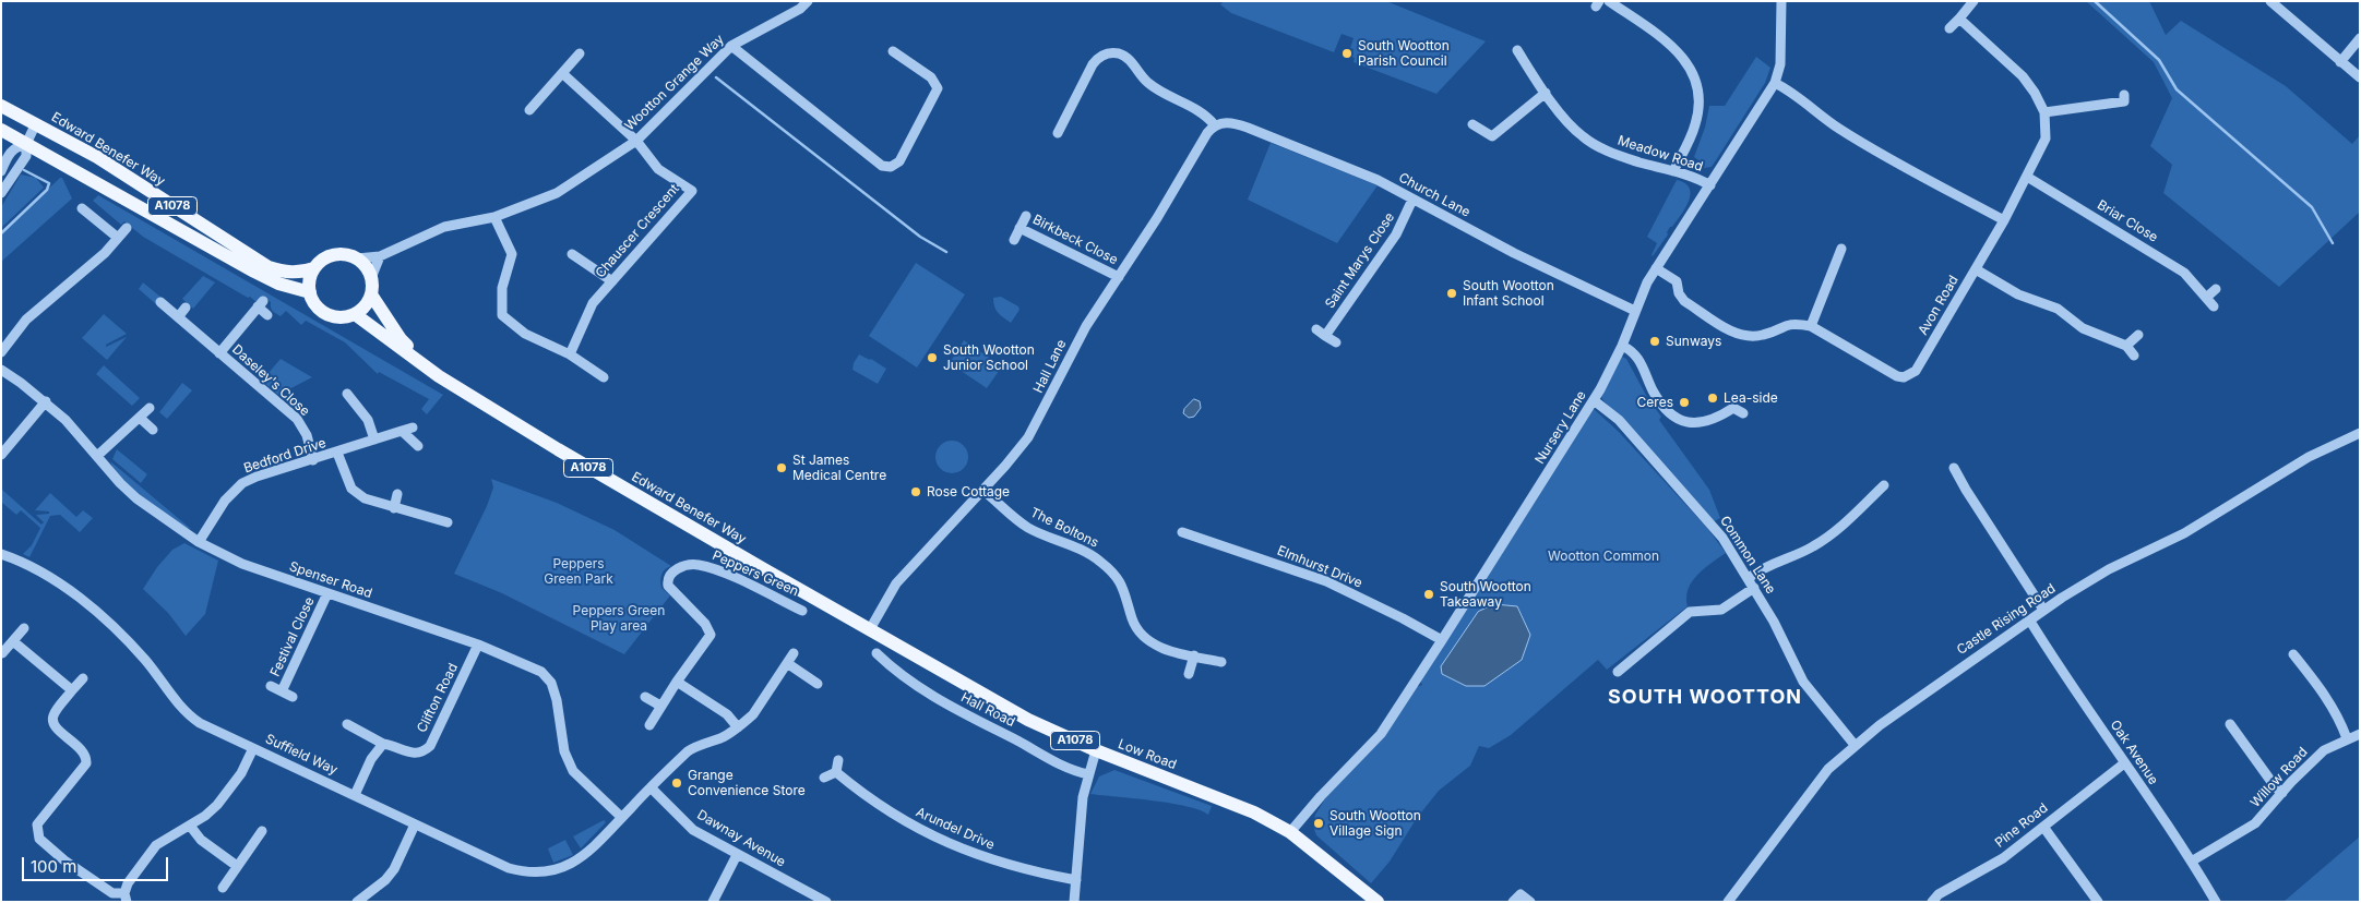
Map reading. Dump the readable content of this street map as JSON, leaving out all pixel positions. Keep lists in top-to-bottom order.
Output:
{
  "streets": {
    "main road": ["Edward Benefer Way", "A1078", "Low Road"],
    "street": [
      "Wootton Grange Way",
      "Meadow Road",
      "Church Lane",
      "Briar Close",
      "Chauscer Crescent",
      "Birkbeck Close",
      "Saint Marys Close",
      "Avon Road",
      "Hall Lane",
      "Daseley's Close",
      "Nursery Lane",
      "Bedford Drive",
      "The Boltons",
      "Common Lane",
      "Elmhurst Drive",
      "Peppers Green",
      "Spenser Road",
      "Castle Rising Road",
      "Festival Close",
      "Clifton Road",
      "Hall Road",
      "Oak Avenue",
      "Suffield Way",
      "Willow Road",
      "Pine Road",
      "Arundel Drive",
      "Dawnay Avenue"
    ]
  },
  "crossings": [
    ["Wootton Grange Way", "Edward Benefer Way"],
    ["Wootton Grange Way", "A1078"],
    ["Wootton Grange Way", "Chauscer Crescent"],
    ["Edward Benefer Way", "A1078"],
    ["Edward Benefer Way", "Hall Lane"],
    ["Edward Benefer Way", "Low Road"],
    ["Meadow Road", "Nursery Lane"],
    ["Church Lane", "Saint Marys Close"],
    ["Church Lane", "Hall Lane"],
    ["Church Lane", "Nursery Lane"],
    ["Briar Close", "Avon Road"],
    ["Birkbeck Close", "Hall Lane"],
    ["Avon Road", "Nursery Lane"],
    ["Hall Lane", "The Boltons"],
    ["Hall Lane", "Low Road"],
    ["Daseley's Close", "Bedford Drive"],
    ["Nursery Lane", "Common Lane"],
    ["Nursery Lane", "Elmhurst Drive"],
    ["Nursery Lane", "Low Road"],
    ["Bedford Drive", "Spenser Road"],
    ["Common Lane", "Castle Rising Road"],
    ["Spenser Road", "Festival Close"],
    ["Spenser Road", "Clifton Road"],
    ["Spenser Road", "Suffield Way"],
    ["Castle Rising Road", "Oak Avenue"],
    ["Oak Avenue", "Willow Road"],
    ["Oak Avenue", "Pine Road"]
  ],
  "districts": ["SOUTH WOOTTON"],
  "parks": ["Wootton Common", "Peppers Green Park", "Peppers Green Play area"],
  "places": [
    "South Wootton Parish Council",
    "South Wootton Infant School",
    "Sunways",
    "South Wootton Junior School",
    "Lea-side",
    "Ceres",
    "St James Medical Centre",
    "Rose Cottage",
    "South Wootton Takeaway",
    "Grange Convenience Store",
    "South Wootton Village Sign"
  ],
  "scale_bar": "100 m"
}
